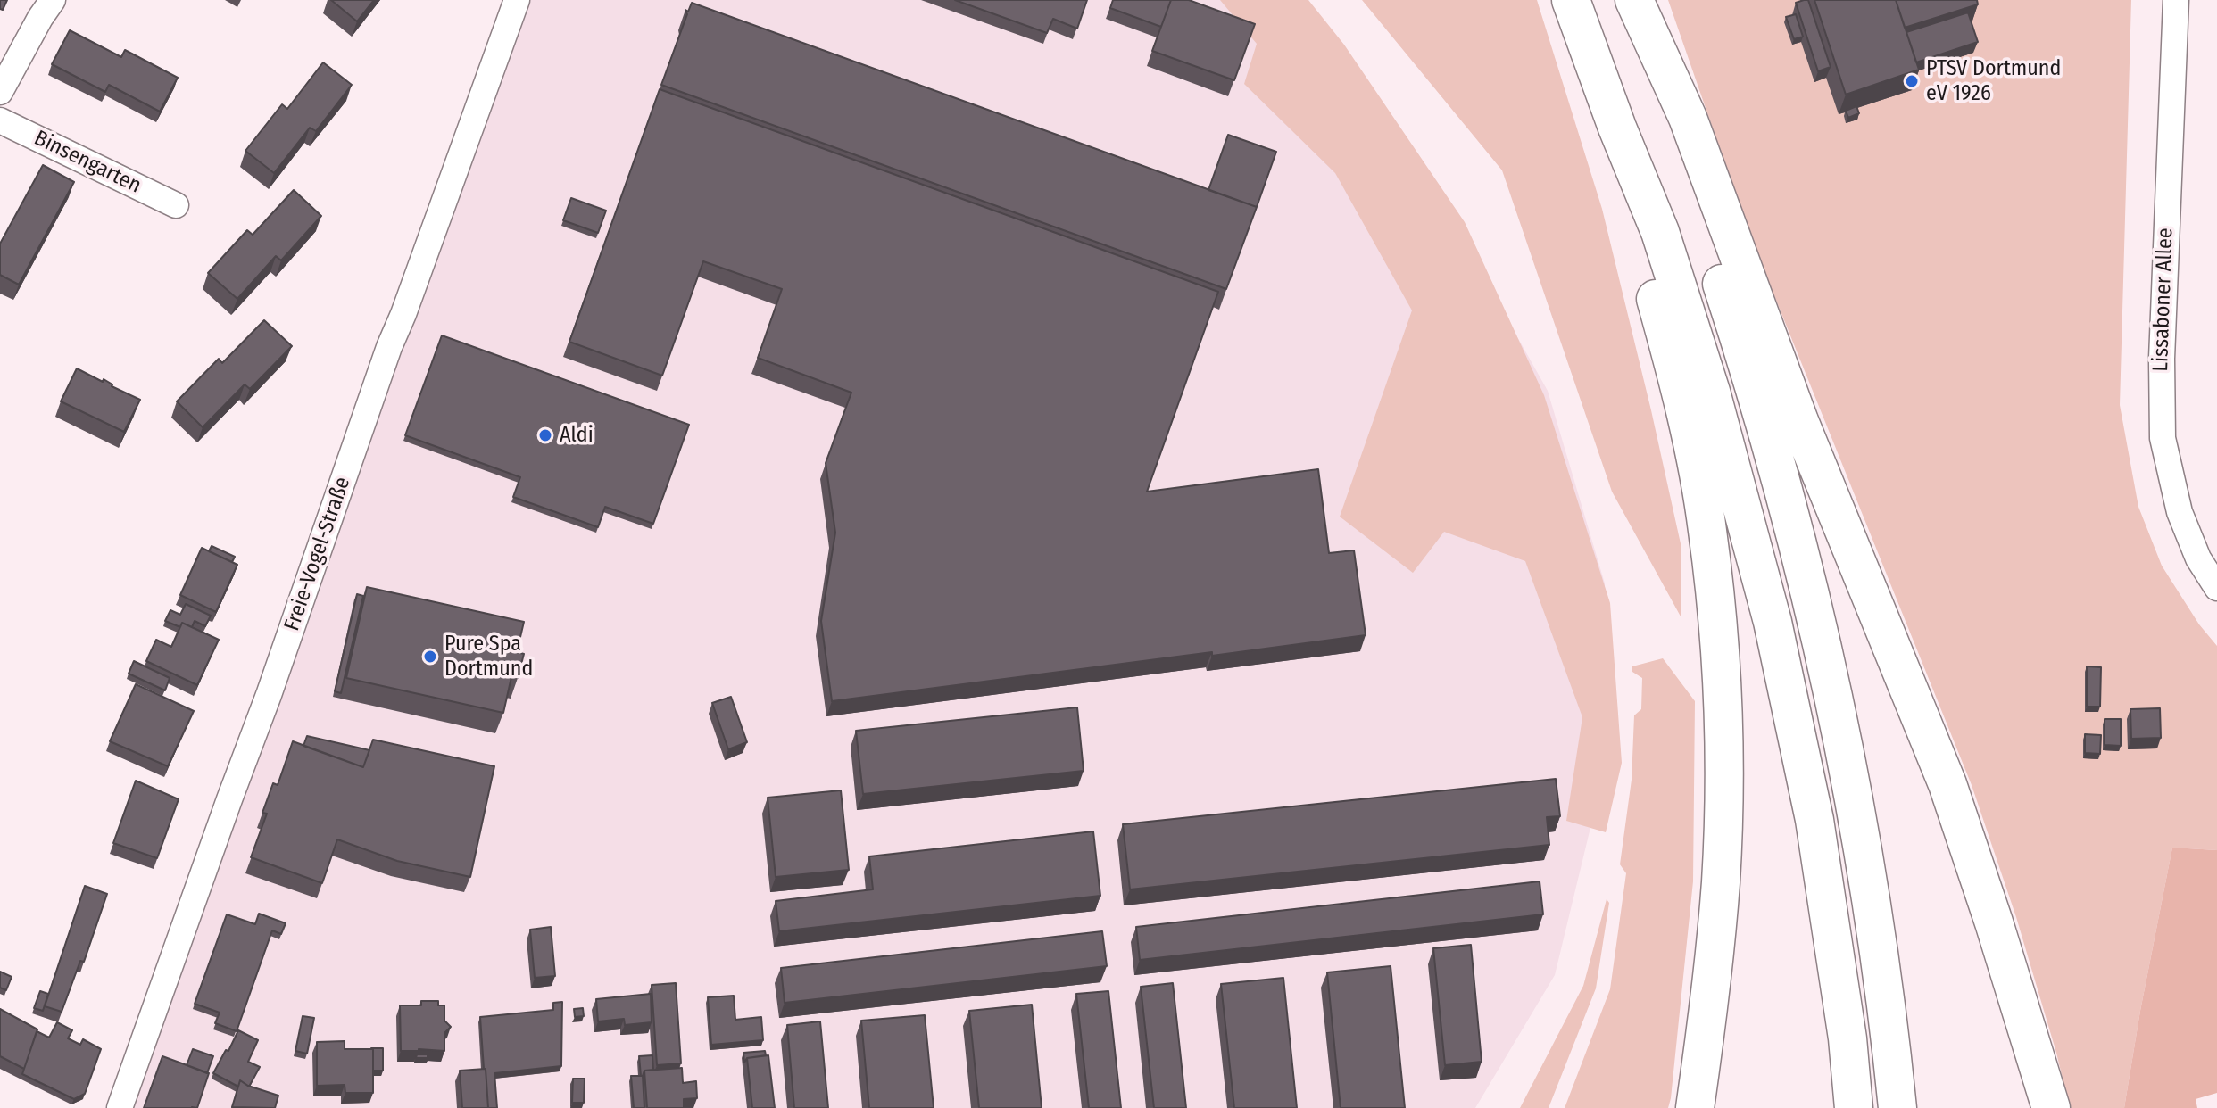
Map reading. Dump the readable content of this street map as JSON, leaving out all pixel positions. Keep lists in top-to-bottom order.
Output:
{
  "streets": {
    "street": ["Binsengarten", "Lissaboner Allee", "Freie-Vogel-Straße"]
  },
  "places": ["PTSV Dortmund eV 1926", "Aldi", "Pure Spa Dortmund"]
}
